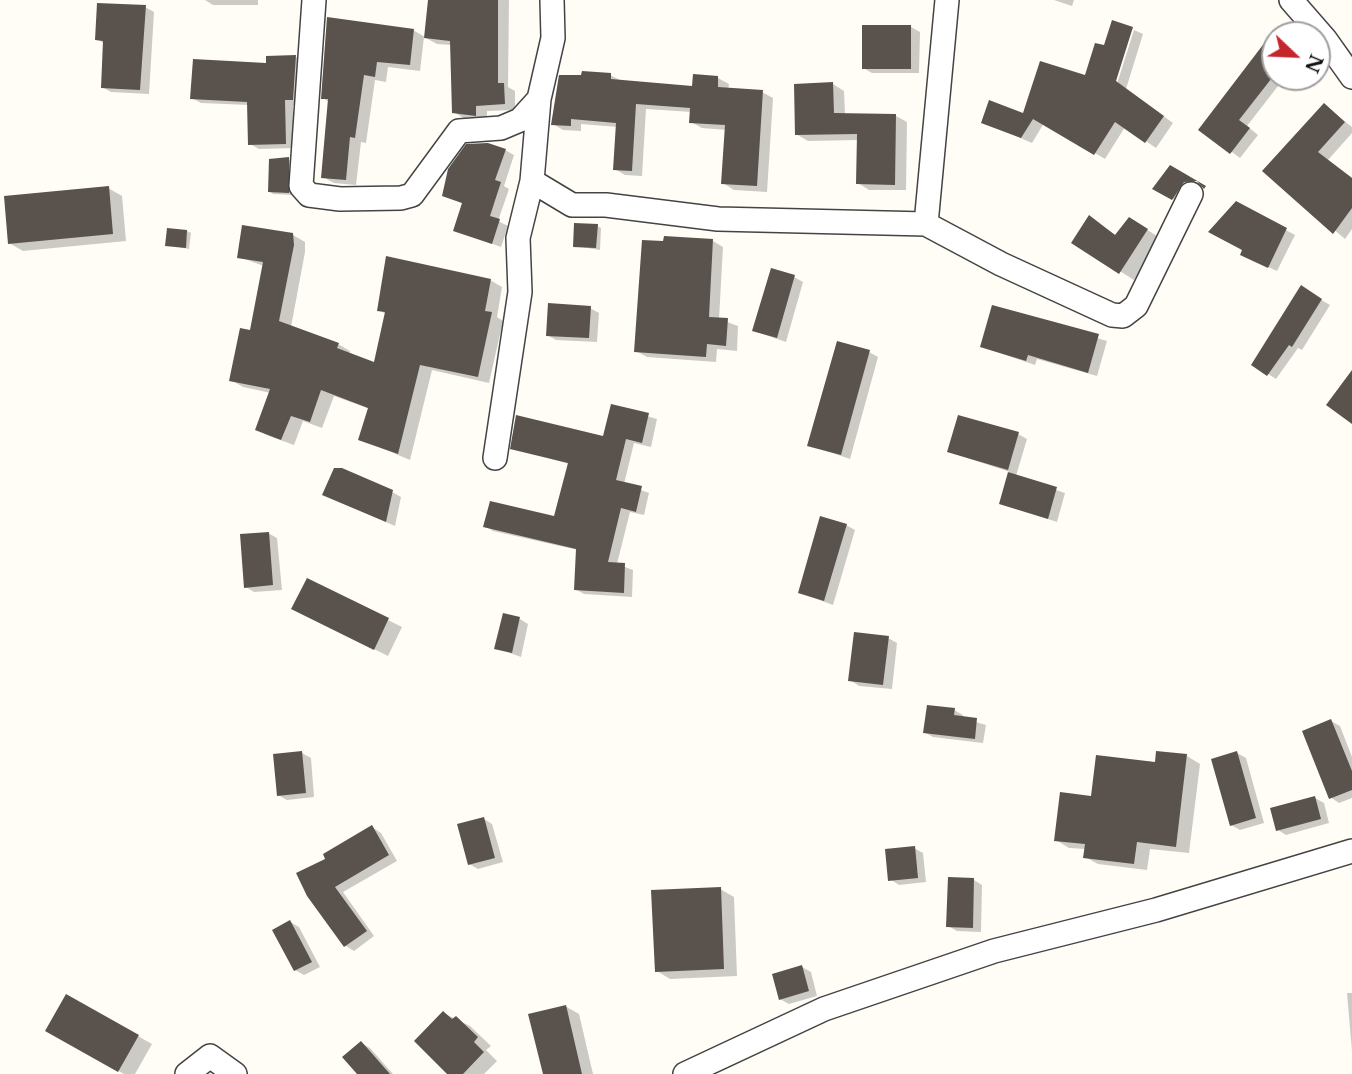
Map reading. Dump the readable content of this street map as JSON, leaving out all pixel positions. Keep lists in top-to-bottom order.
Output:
{
  "north": "bottom right"
}
